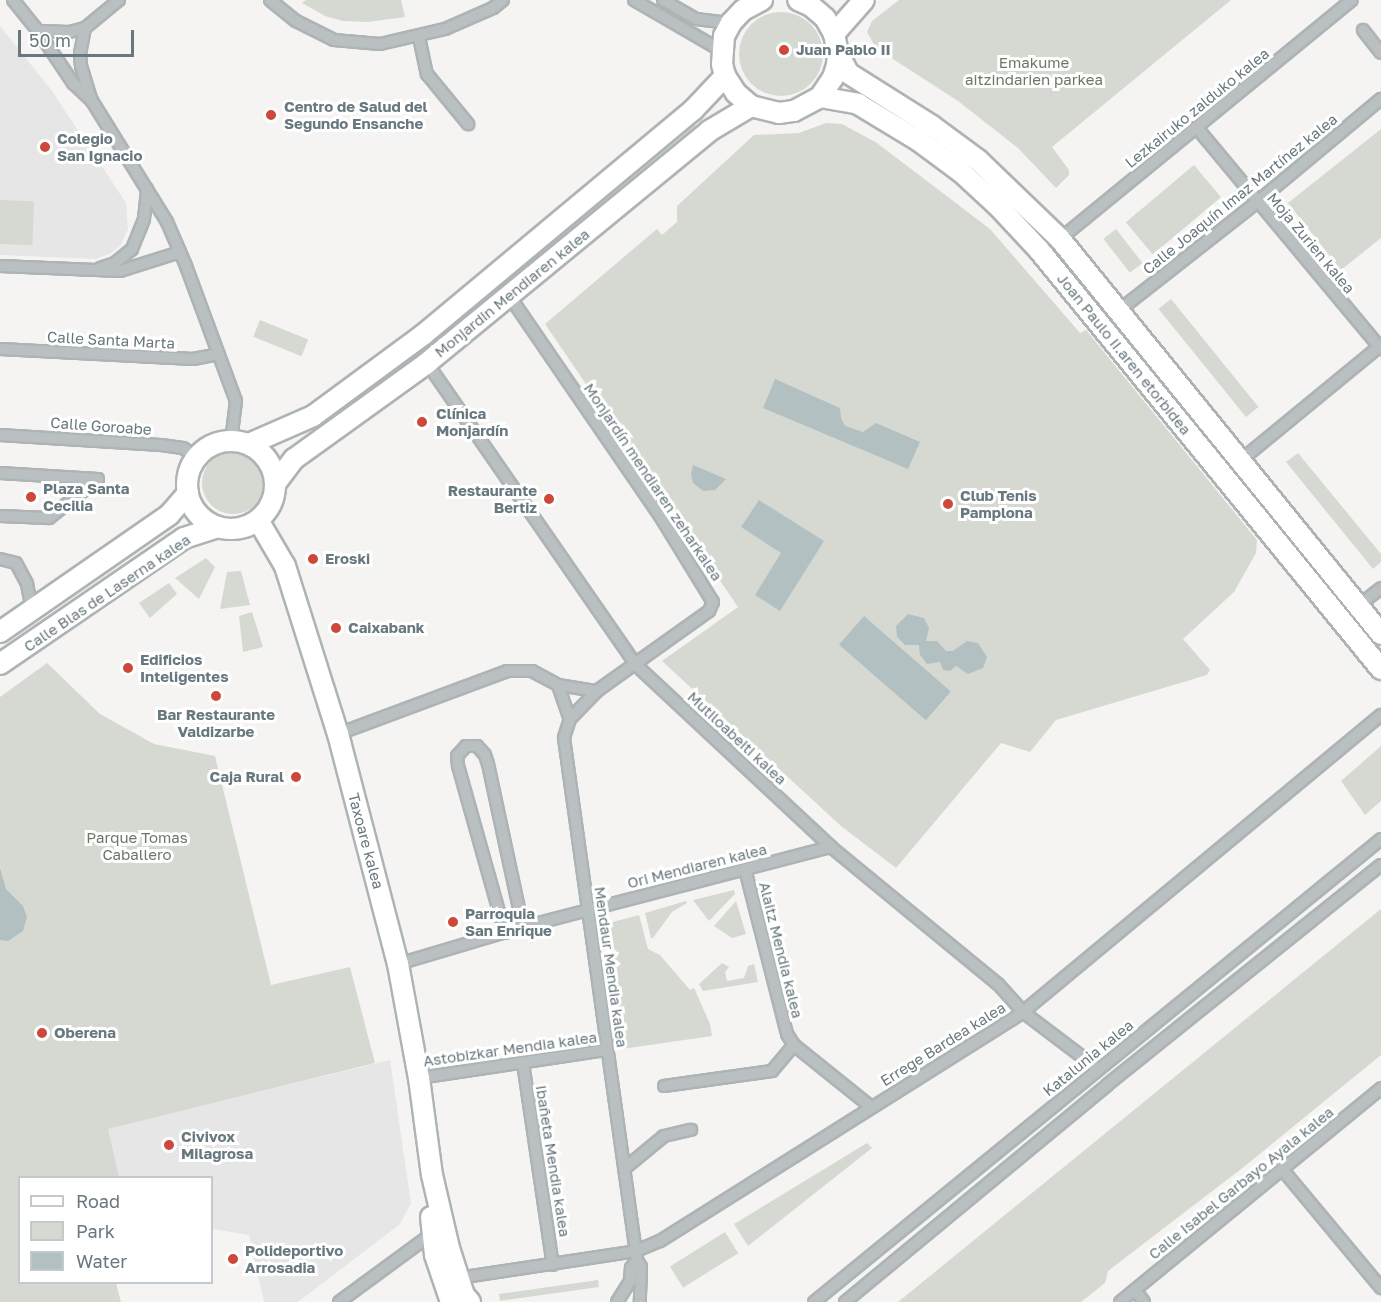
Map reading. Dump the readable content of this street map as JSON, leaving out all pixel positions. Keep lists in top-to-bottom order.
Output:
{
  "streets": {
    "main road": [
      "Monjardin Mendiaren kalea",
      "Joan Paulo II.aren etorbidea",
      "Calle Blas de Laserna kalea",
      "Taxoare kalea"
    ],
    "street": [
      "Lezkairuko zalduko kalea",
      "Calle Joaquín Imaz Martínez kalea",
      "Moja Zurien kalea",
      "Calle Santa Marta",
      "Calle Goroabe",
      "Monjardín mendiaren zeharkalea",
      "Mutiloabeiti kalea",
      "Ori Mendiaren kalea",
      "Alaitz Mendia kalea",
      "Mendaur Mendia kalea",
      "Errege Bardea kalea",
      "Astobizkar Mendia kalea",
      "Katalunia kalea",
      "Ibañeta Mendia kalea",
      "Calle Isabel Garbayo Ayala kalea"
    ]
  },
  "crossings": [
    ["Lezkairuko zalduko kalea", "Moja Zurien kalea"],
    ["Lezkairuko zalduko kalea", "Joan Paulo II.aren etorbidea"],
    ["Calle Joaquín Imaz Martínez kalea", "Moja Zurien kalea"],
    ["Calle Joaquín Imaz Martínez kalea", "Joan Paulo II.aren etorbidea"],
    ["Monjardin Mendiaren kalea", "Calle Goroabe"],
    ["Monjardin Mendiaren kalea", "Monjardín mendiaren zeharkalea"],
    ["Monjardin Mendiaren kalea", "Calle Blas de Laserna kalea"],
    ["Monjardin Mendiaren kalea", "Mutiloabeiti kalea"],
    ["Monjardin Mendiaren kalea", "Taxoare kalea"],
    ["Calle Goroabe", "Calle Blas de Laserna kalea"],
    ["Calle Goroabe", "Taxoare kalea"],
    ["Monjardín mendiaren zeharkalea", "Mutiloabeiti kalea"],
    ["Calle Blas de Laserna kalea", "Taxoare kalea"],
    ["Mutiloabeiti kalea", "Ori Mendiaren kalea"],
    ["Mutiloabeiti kalea", "Errege Bardea kalea"],
    ["Mutiloabeiti kalea", "Katalunia kalea"],
    ["Taxoare kalea", "Ori Mendiaren kalea"],
    ["Taxoare kalea", "Errege Bardea kalea"],
    ["Taxoare kalea", "Astobizkar Mendia kalea"],
    ["Ori Mendiaren kalea", "Alaitz Mendia kalea"],
    ["Ori Mendiaren kalea", "Mendaur Mendia kalea"],
    ["Mendaur Mendia kalea", "Errege Bardea kalea"],
    ["Mendaur Mendia kalea", "Astobizkar Mendia kalea"],
    ["Errege Bardea kalea", "Ibañeta Mendia kalea"],
    ["Astobizkar Mendia kalea", "Ibañeta Mendia kalea"]
  ],
  "parks": ["Emakume aitzindarien parkea", "Parque Tomas Caballero"],
  "places": [
    "Juan Pablo II",
    "Centro de Salud del Segundo Ensanche",
    "Colegio San Ignacio",
    "Clínica Monjardín",
    "Plaza Santa Cecilia",
    "Restaurante Bertiz",
    "Club Tenis Pamplona",
    "Eroski",
    "Caixabank",
    "Edificios Inteligentes",
    "Bar Restaurante Valdizarbe",
    "Caja Rural",
    "Parroquia San Enrique",
    "Oberena",
    "Civivox Milagrosa",
    "Polideportivo Arrosadia"
  ],
  "legend": ["Road", "Park", "Water"],
  "scale_bar": "50 m"
}
